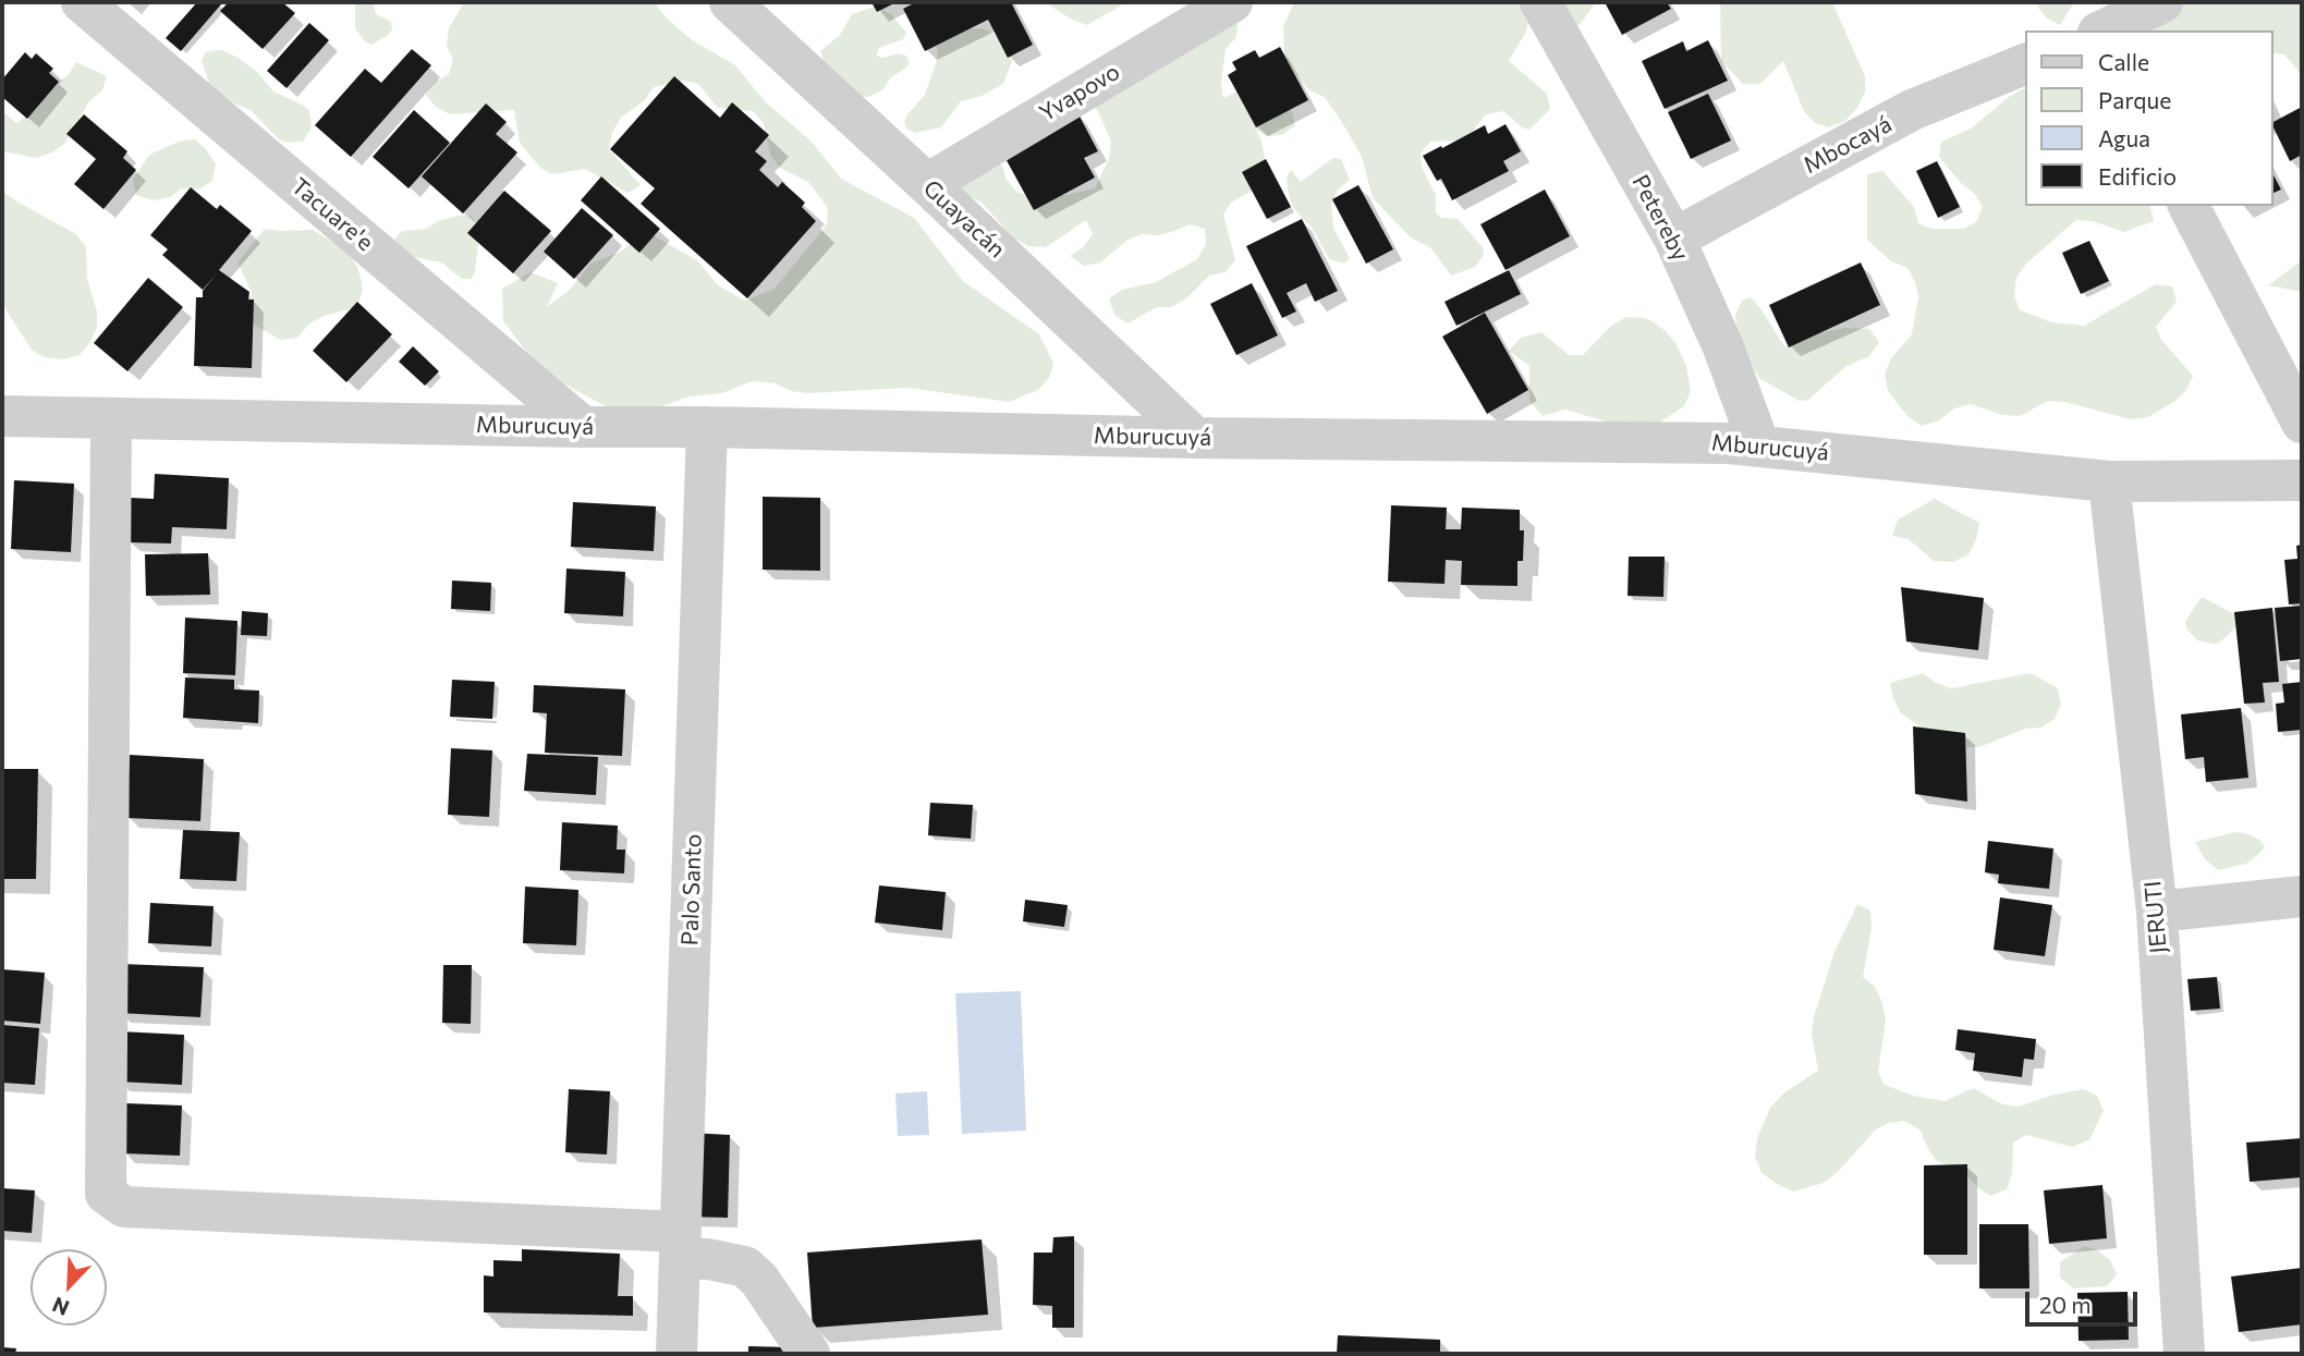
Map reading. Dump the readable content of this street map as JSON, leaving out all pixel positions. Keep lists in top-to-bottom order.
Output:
{
  "streets": {
    "street": [
      "Yvapovo",
      "Mbocayá",
      "Tacuare'e",
      "Petereby",
      "Guayacán",
      "Mburucuyá",
      "Palo Santo",
      "JERUTI"
    ]
  },
  "crossings": [
    ["Yvapovo", "Guayacán"],
    ["Mbocayá", "Petereby"],
    ["Tacuare'e", "Mburucuyá"],
    ["Petereby", "Mburucuyá"],
    ["Guayacán", "Mburucuyá"],
    ["Mburucuyá", "Palo Santo"],
    ["Mburucuyá", "JERUTI"]
  ],
  "legend": [
    "Calle",
    "Parque",
    "Agua",
    "Edificio"
  ],
  "scale_bar": "20 m",
  "north": "bottom left"
}
